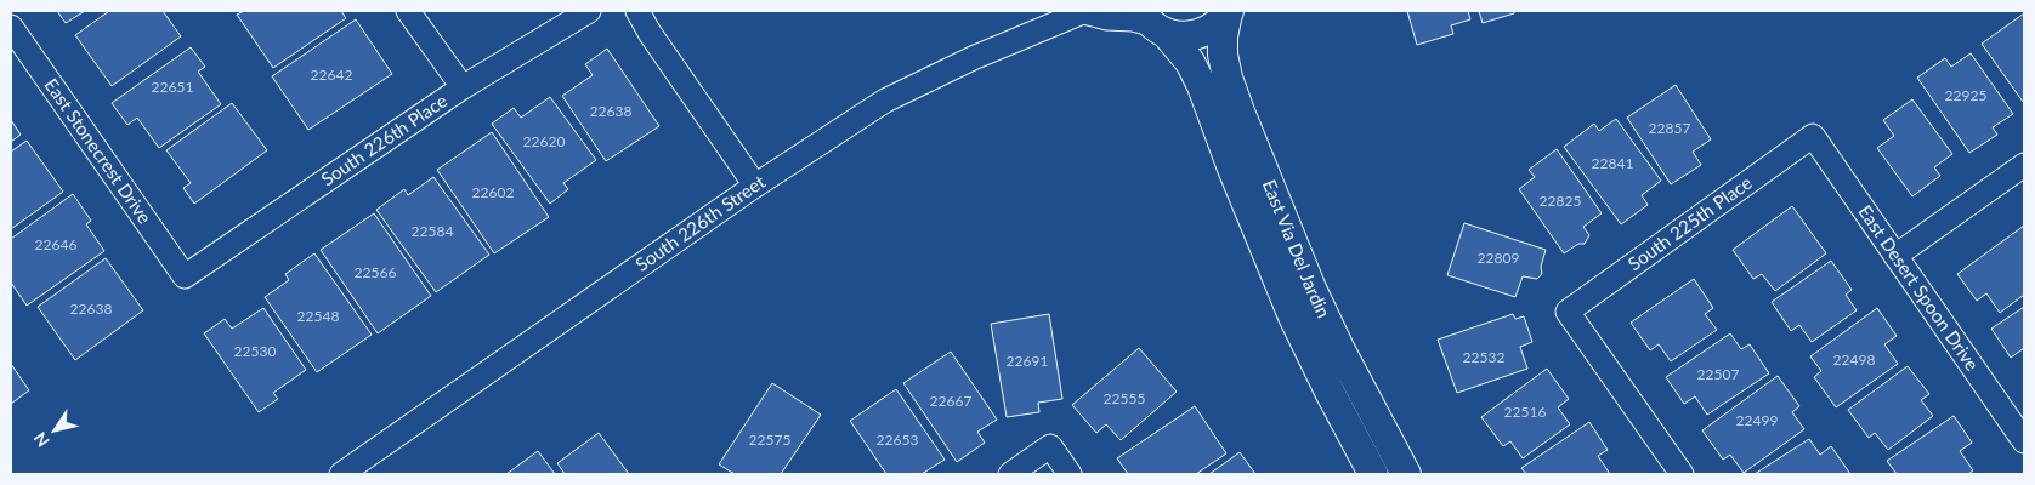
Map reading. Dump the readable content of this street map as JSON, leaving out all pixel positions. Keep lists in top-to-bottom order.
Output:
{
  "streets": {
    "street": [
      "South 226th Place",
      "East Stonecrest Drive",
      "South 226th Street",
      "South 225th Place",
      "East Via Del Jardin",
      "East Desert Spoon Drive"
    ]
  },
  "crossings": [
    ["South 226th Place", "East Stonecrest Drive"],
    ["South 226th Street", "East Via Del Jardin"],
    ["South 225th Place", "East Desert Spoon Drive"]
  ],
  "house_numbers": [
    "22642",
    "22651",
    "22925",
    "22638",
    "22857",
    "22620",
    "22841",
    "22602",
    "22825",
    "22584",
    "22646",
    "22809",
    "22566",
    "22638",
    "22548",
    "22530",
    "22532",
    "22498",
    "22691",
    "22507",
    "22555",
    "22667",
    "22516",
    "22499",
    "22575",
    "22653"
  ],
  "north": "bottom left"
}
